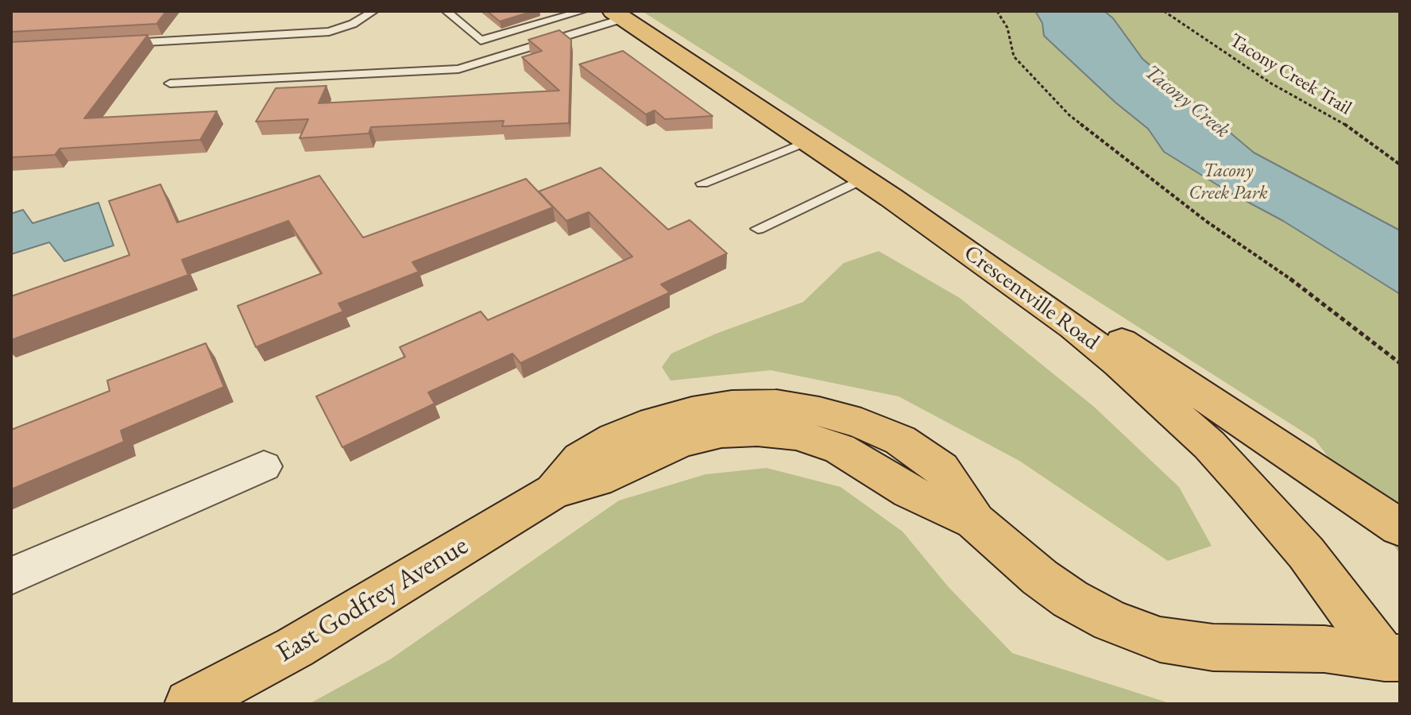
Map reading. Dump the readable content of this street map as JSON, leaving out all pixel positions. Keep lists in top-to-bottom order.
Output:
{
  "streets": {
    "main road": ["Crescentville Road", "East Godfrey Avenue"],
    "path": ["Tacony Creek Trail"]
  },
  "crossings": [
    ["Crescentville Road", "East Godfrey Avenue"]
  ],
  "water": ["Tacony Creek"],
  "parks": ["Tacony Creek Park"]
}
